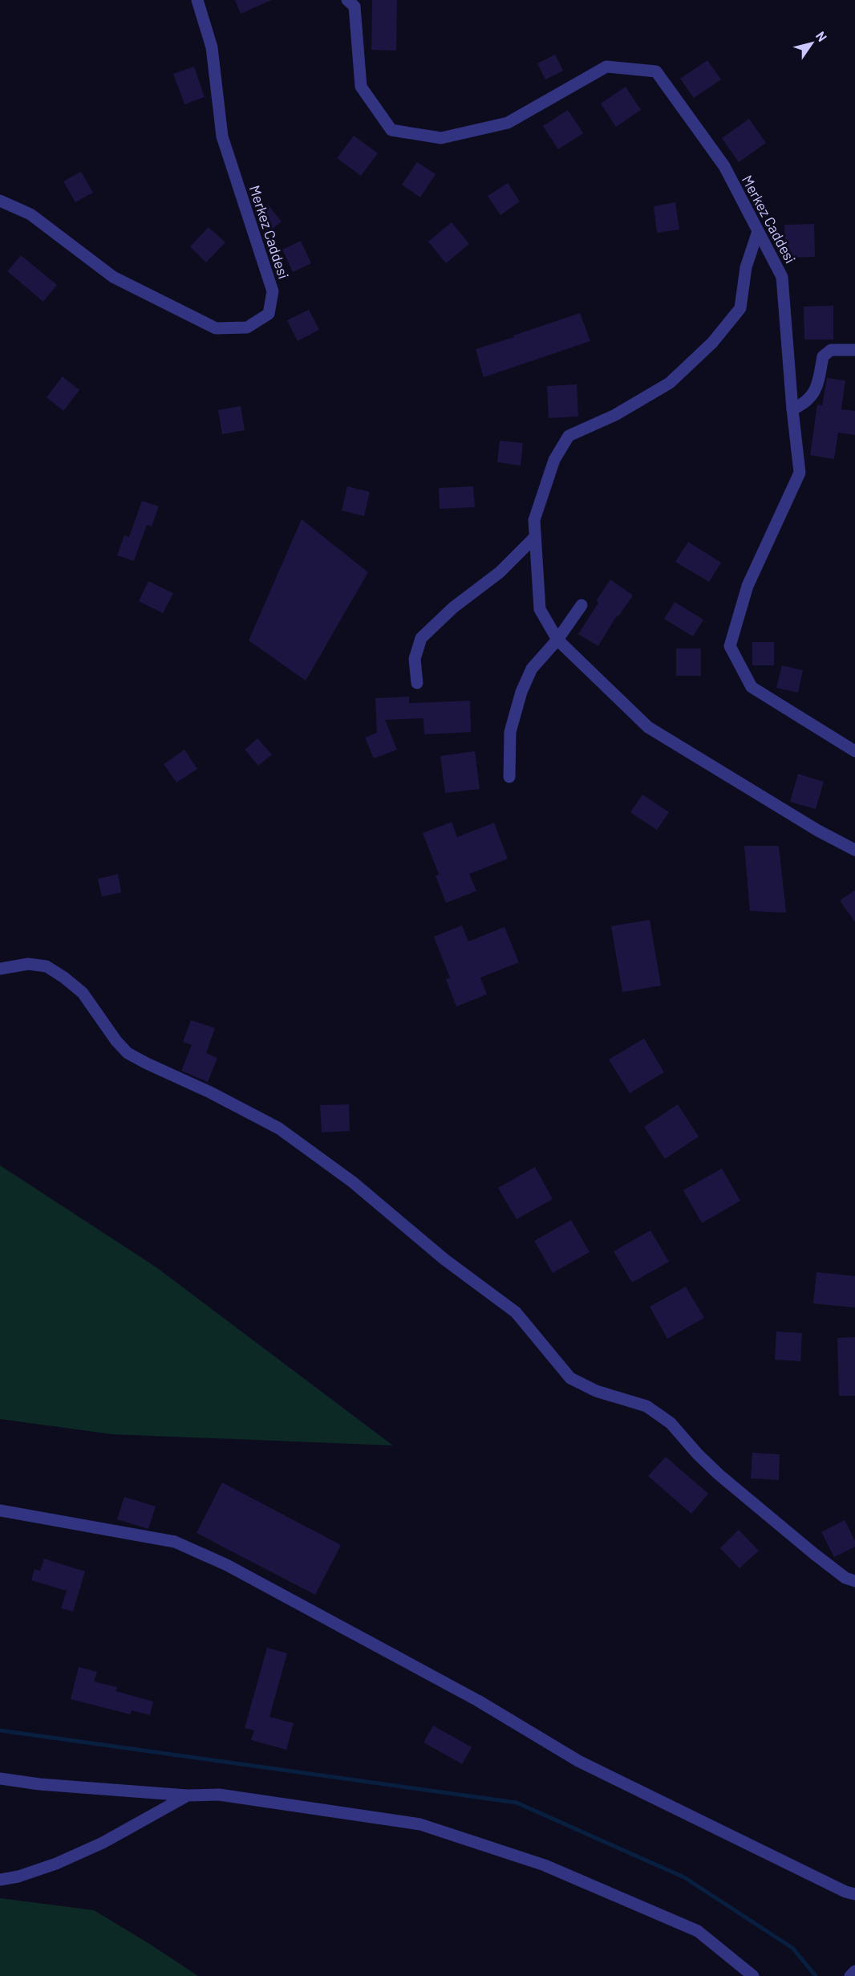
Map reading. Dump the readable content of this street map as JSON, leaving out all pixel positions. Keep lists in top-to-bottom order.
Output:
{
  "streets": {
    "street": ["Merkez Caddesi"]
  },
  "north": "top right"
}
